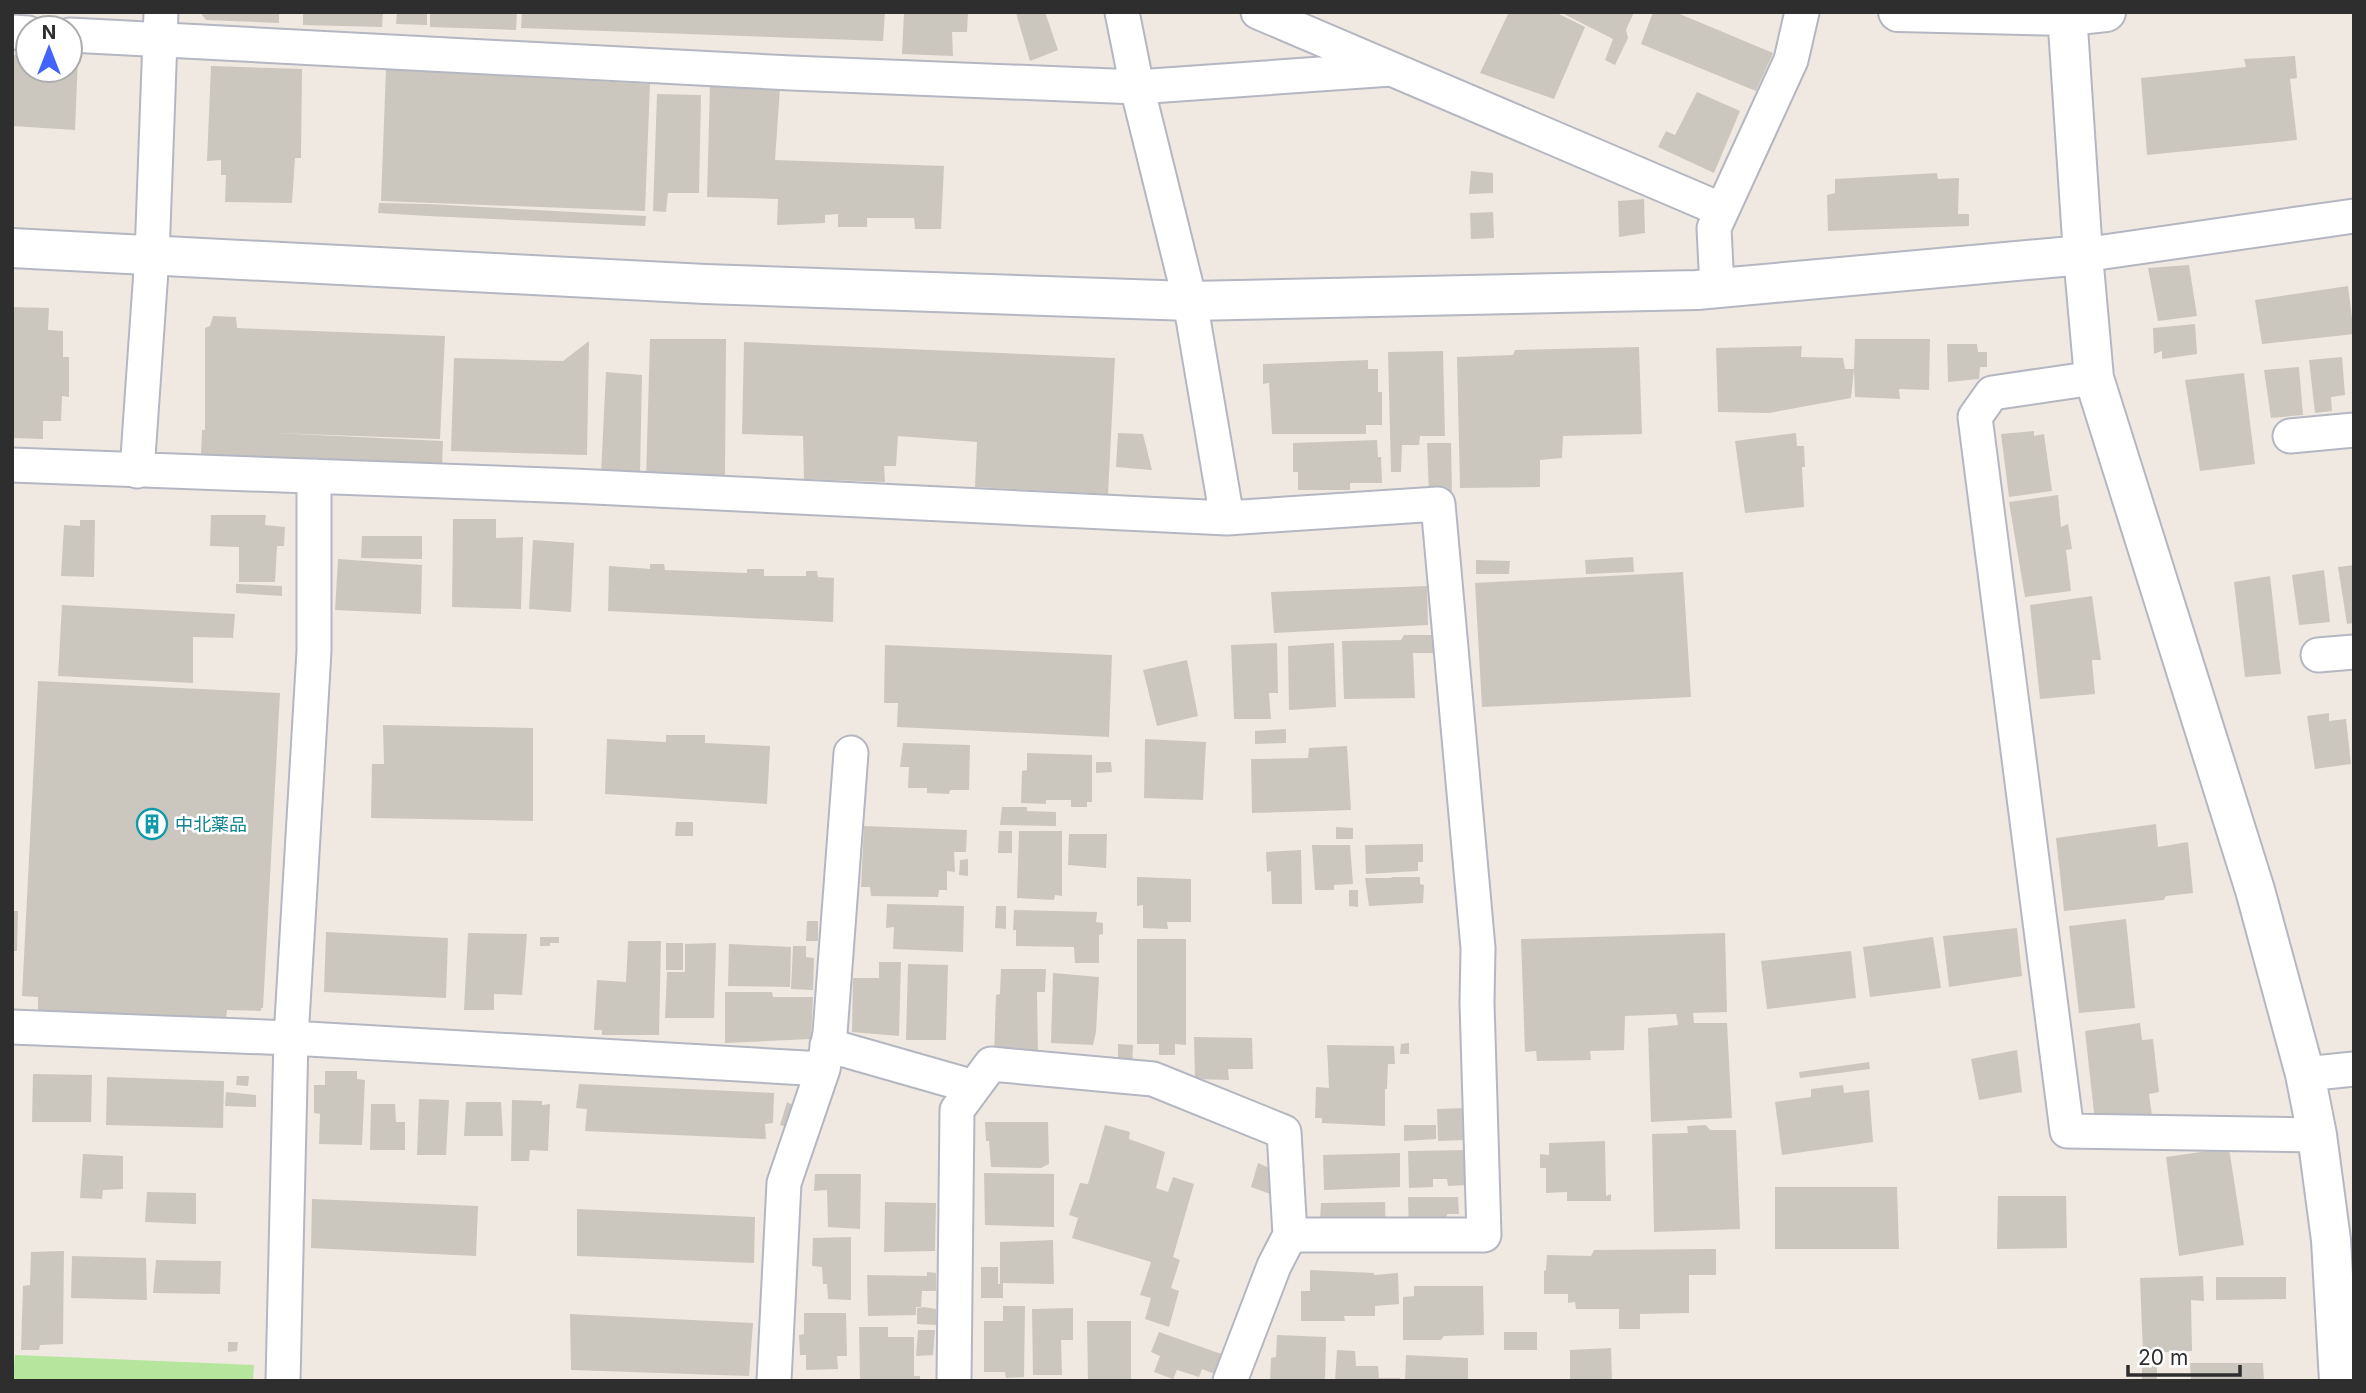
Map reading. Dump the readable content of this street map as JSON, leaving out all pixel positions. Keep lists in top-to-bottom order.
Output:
{
  "places": {
    "building": ["中北薬品"]
  },
  "scale_bar": "20 m",
  "north": "top"
}
